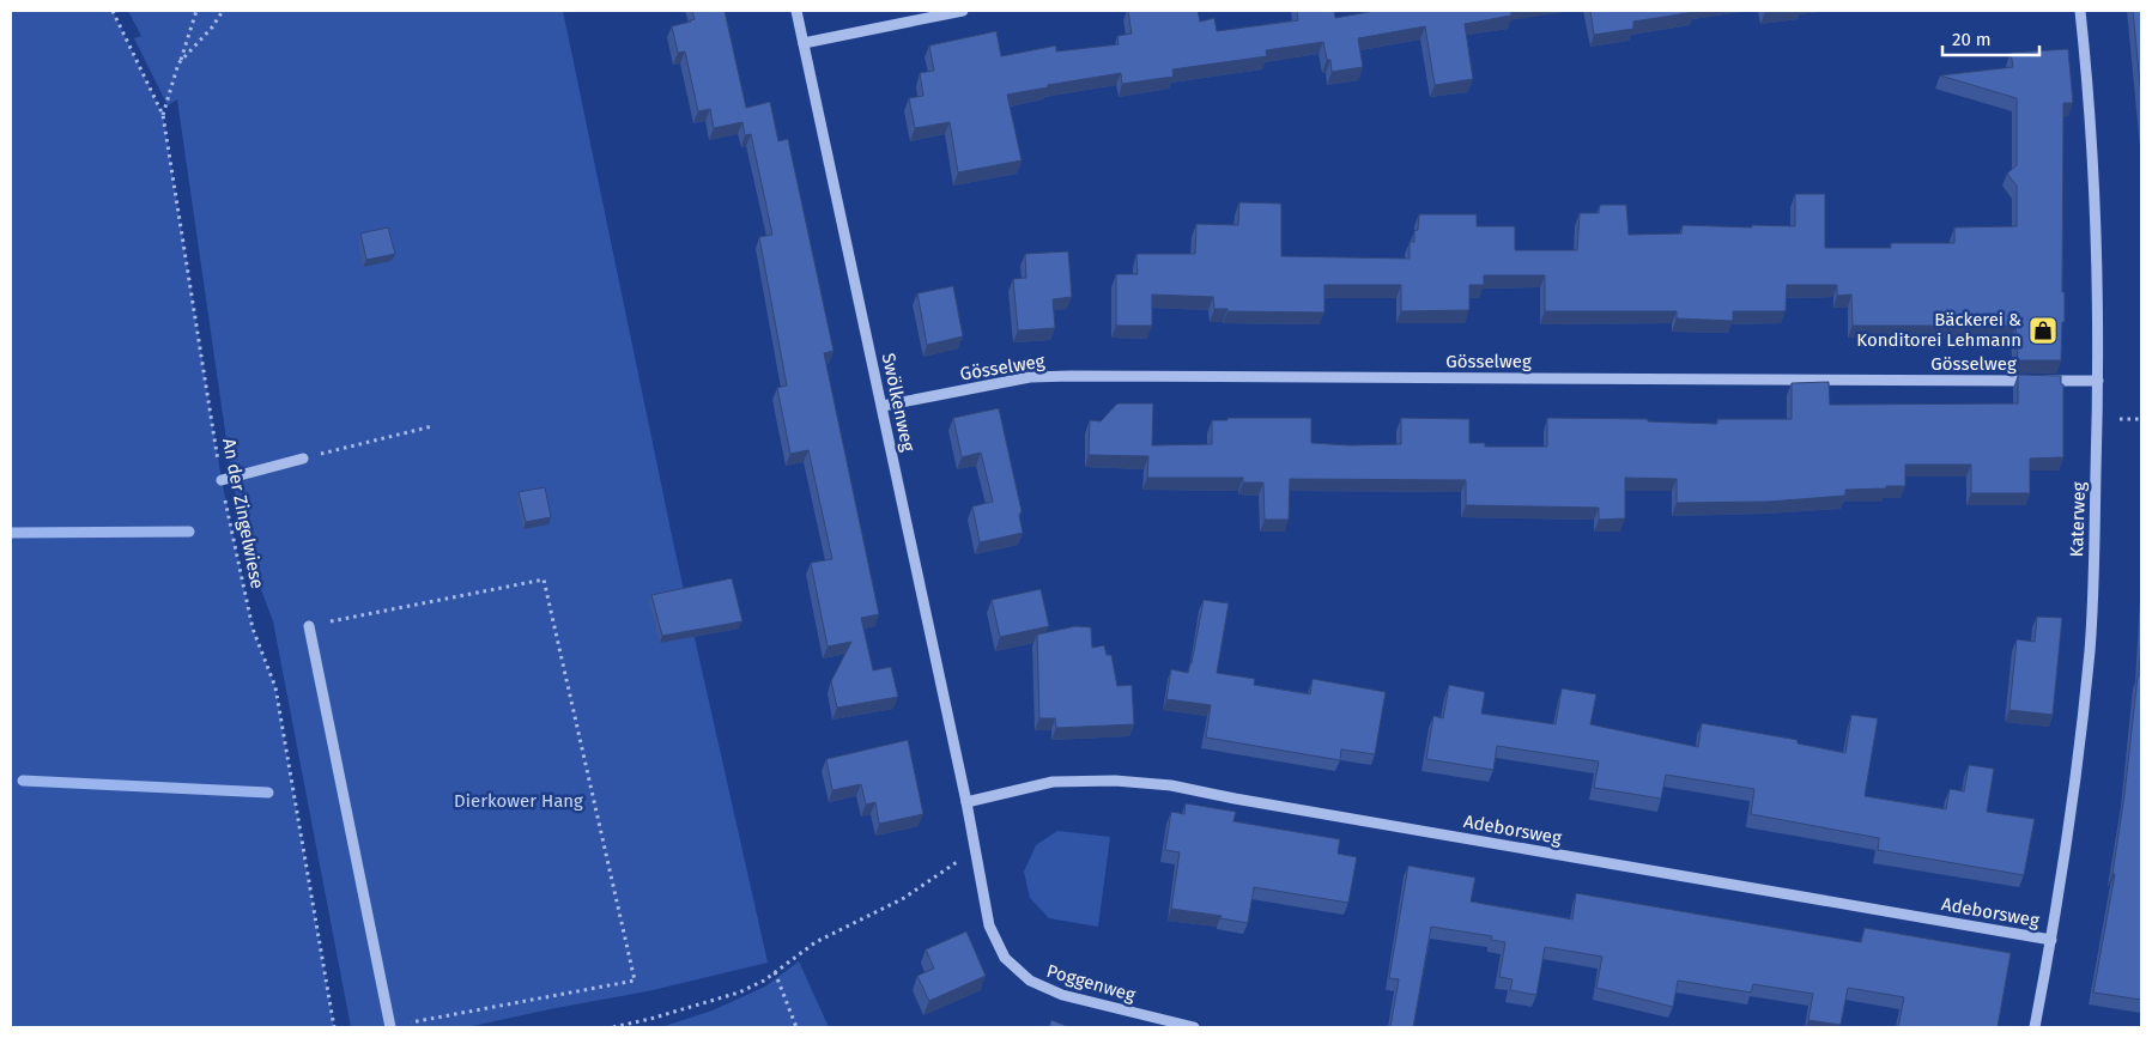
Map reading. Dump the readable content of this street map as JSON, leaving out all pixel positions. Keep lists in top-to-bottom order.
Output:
{
  "streets": {
    "street": [
      "Gösselweg",
      "Swölkenweg",
      "Katerweg",
      "Adeborsweg",
      "Poggenweg"
    ],
    "path": ["An der Zingelwiese"]
  },
  "crossings": [
    ["Gösselweg", "Swölkenweg"],
    ["Gösselweg", "Katerweg"],
    ["Swölkenweg", "Adeborsweg"],
    ["Swölkenweg", "Poggenweg"],
    ["Katerweg", "Adeborsweg"],
    ["Adeborsweg", "Poggenweg"]
  ],
  "parks": ["Dierkower Hang"],
  "places": {
    "shop": ["Bäckerei & Konditorei Lehmann"]
  },
  "scale_bar": "20 m"
}
